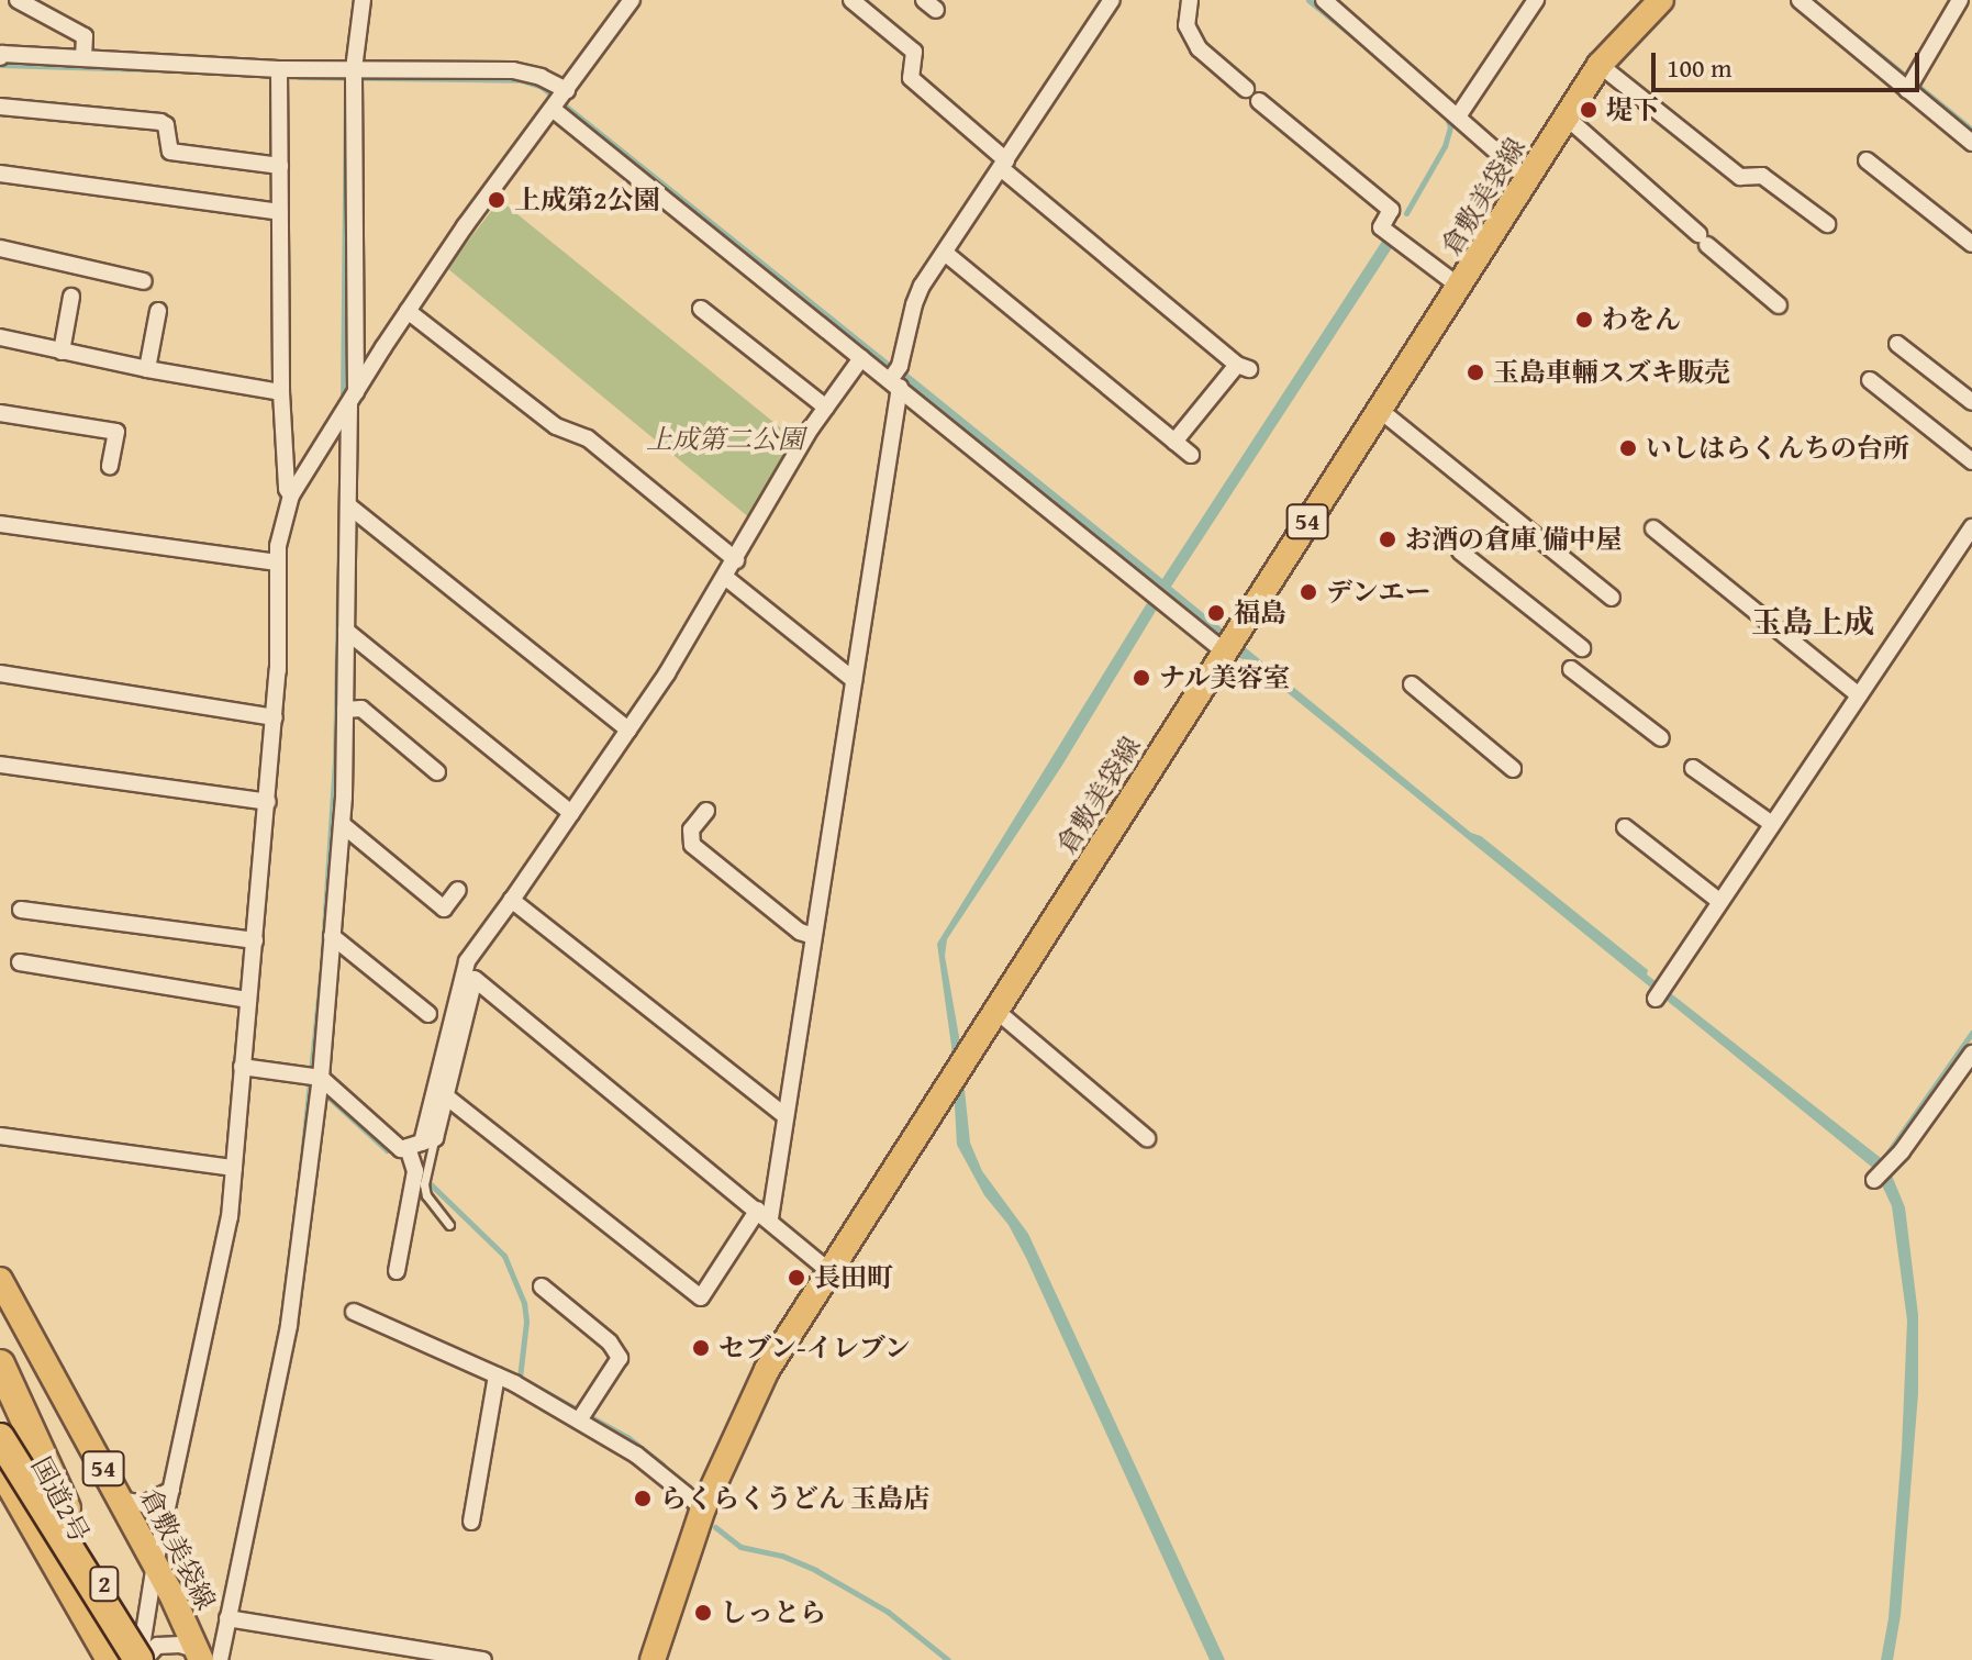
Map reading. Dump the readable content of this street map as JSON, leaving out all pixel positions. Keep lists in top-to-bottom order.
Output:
{
  "streets": {
    "highway": ["国道2号", "2"],
    "main road": ["倉敷美袋線", "54"]
  },
  "districts": ["玉島上成"],
  "parks": ["上成第二公園"],
  "places": [
    "堤下",
    "上成第2公園",
    "わをん",
    "玉島車輛スズキ販売",
    "いしはらくんちの台所",
    "お酒の倉庫 備中屋",
    "デンエー",
    "福島",
    "ナル美容室",
    "長田町",
    "セブン-イレブン",
    "らくらくうどん 玉島店",
    "しっとら"
  ],
  "scale_bar": "100 m"
}
